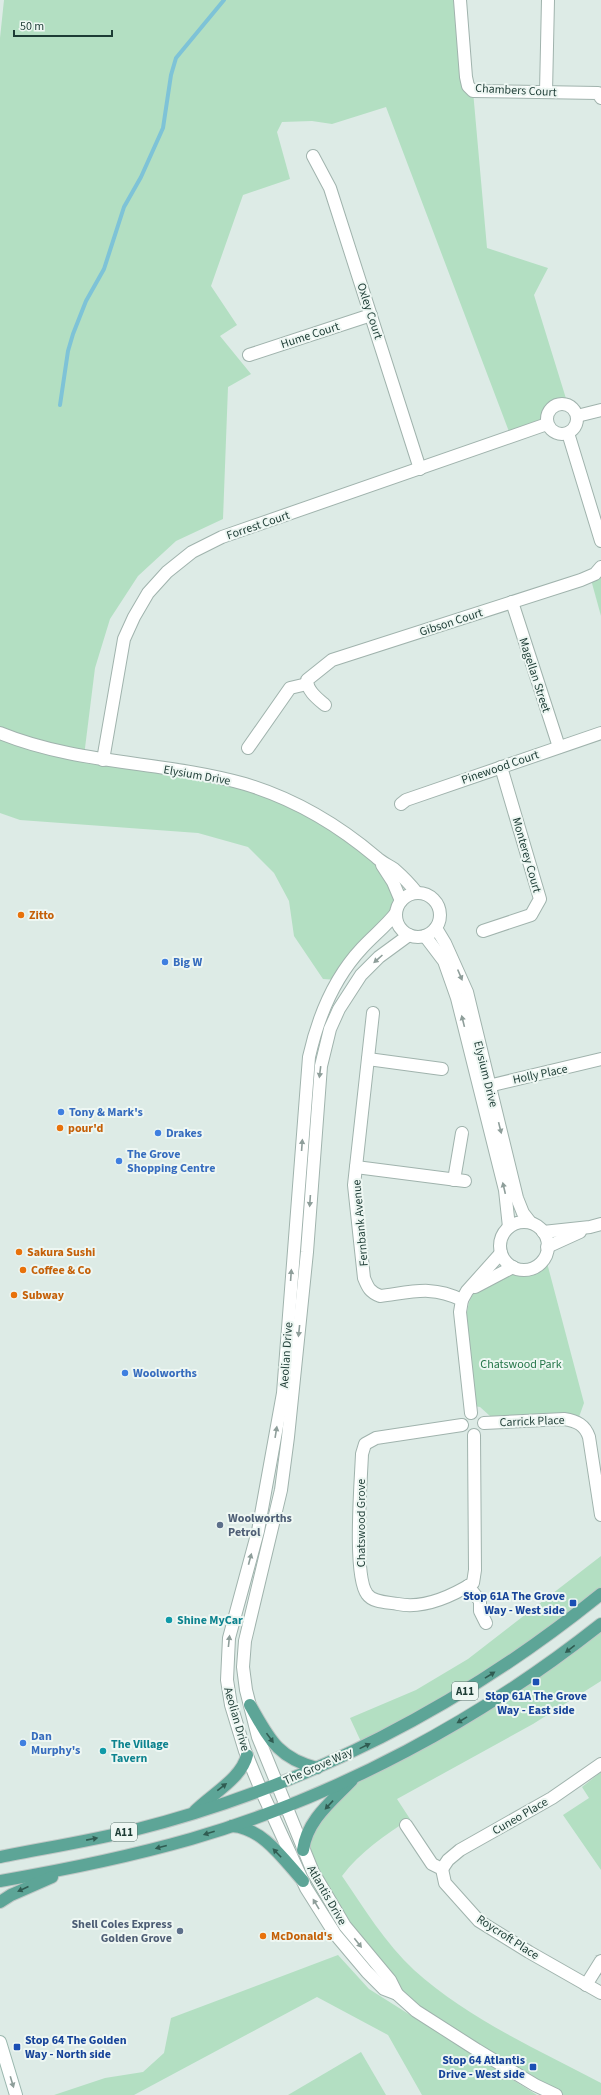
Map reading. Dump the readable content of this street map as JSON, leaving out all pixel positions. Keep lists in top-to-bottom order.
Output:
{
  "streets": {
    "main road": ["A11", "The Grove Way"],
    "street": [
      "Chambers Court",
      "Oxley Court",
      "Hume Court",
      "Forrest Court",
      "Gibson Court",
      "Magellan Street",
      "Pinewood Court",
      "Elysium Drive",
      "Monterey Court",
      "Holly Place",
      "Fernbank Avenue",
      "Aeolian Drive",
      "Carrick Place",
      "Chatswood Grove",
      "Cuneo Place",
      "Atlantis Drive",
      "Roycroft Place"
    ]
  },
  "crossings": [
    ["Oxley Court", "Hume Court"],
    ["Oxley Court", "Forrest Court"],
    ["Forrest Court", "Elysium Drive"],
    ["Gibson Court", "Magellan Street"],
    ["Magellan Street", "Pinewood Court"],
    ["Pinewood Court", "Monterey Court"],
    ["Elysium Drive", "Holly Place"],
    ["Elysium Drive", "Aeolian Drive"],
    ["Aeolian Drive", "The Grove Way"],
    ["Aeolian Drive", "Atlantis Drive"],
    ["Carrick Place", "Chatswood Grove"],
    ["The Grove Way", "Atlantis Drive"],
    ["Cuneo Place", "Roycroft Place"]
  ],
  "parks": ["Chatswood Park"],
  "places": {
    "other": [
      "Zitto",
      "Big W",
      "Tony & Mark's",
      "pour'd",
      "Drakes",
      "The Grove Shopping Centre",
      "Sakura Sushi",
      "Coffee & Co",
      "Subway",
      "Woolworths",
      "Woolworths Petrol",
      "Shine MyCar",
      "Dan Murphy's",
      "The Village Tavern",
      "Shell Coles Express Golden Grove",
      "McDonald's"
    ],
    "transit": [
      "Stop 61A The Grove Way - West side",
      "Stop 61A The Grove Way - East side",
      "Stop 64 The Golden Way - North side",
      "Stop 64 Atlantis Drive - West side"
    ]
  },
  "scale_bar": "50 m"
}
